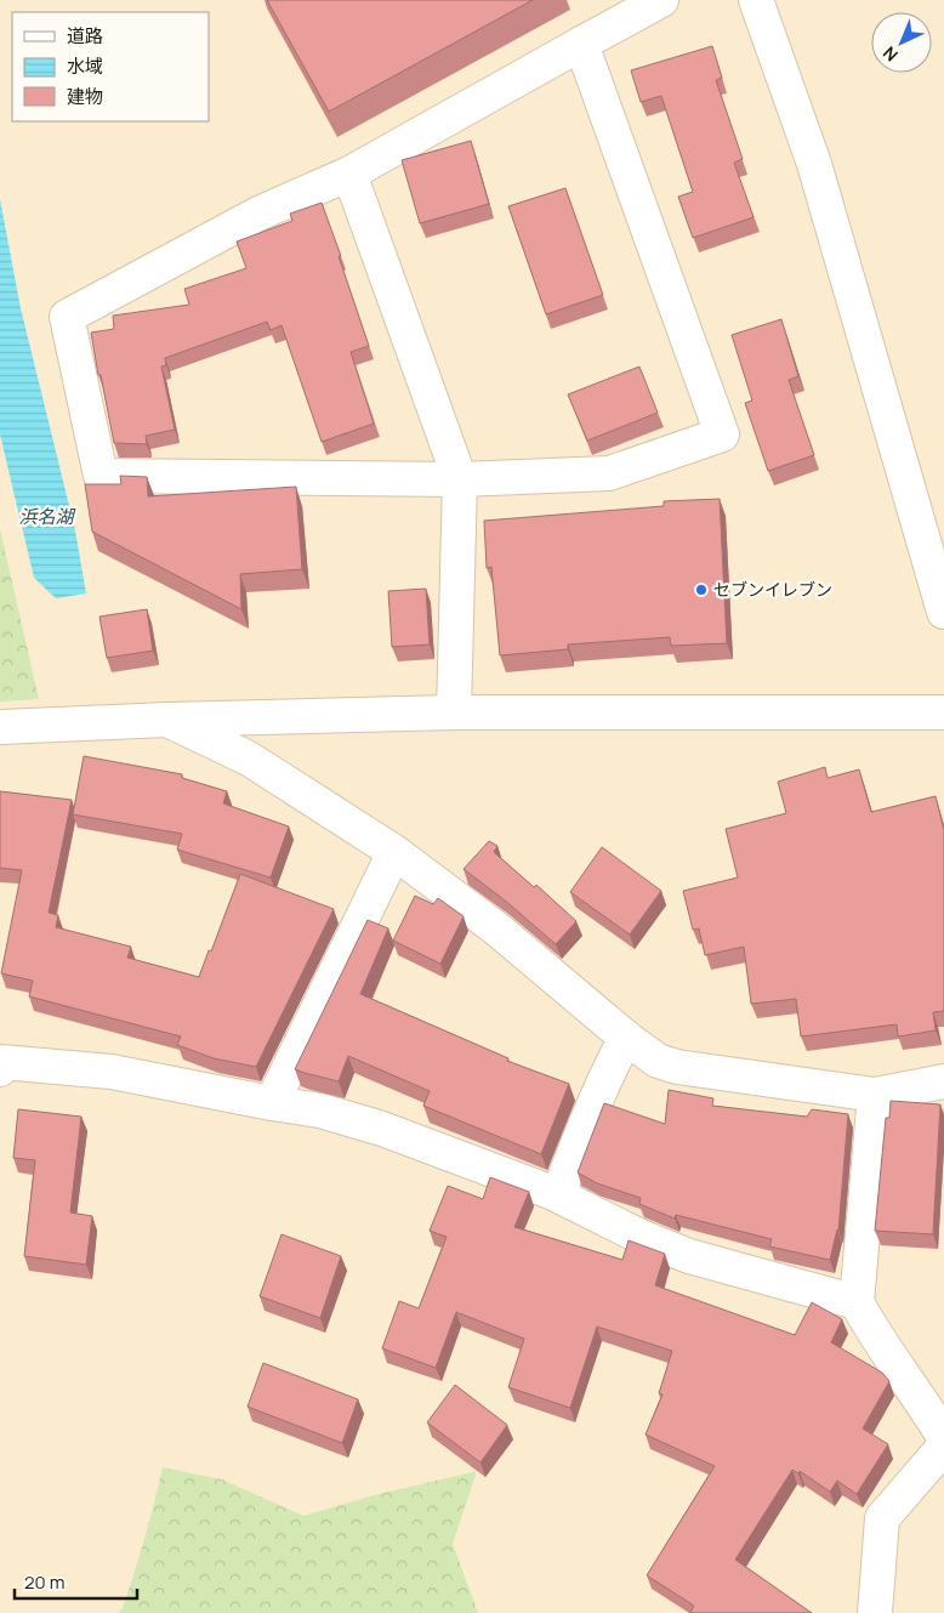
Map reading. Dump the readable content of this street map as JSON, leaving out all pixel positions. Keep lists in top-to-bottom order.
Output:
{
  "water": ["浜名湖"],
  "places": ["セブンイレブン"],
  "legend": ["道路", "水域", "建物"],
  "scale_bar": "20 m",
  "north": "bottom left"
}
